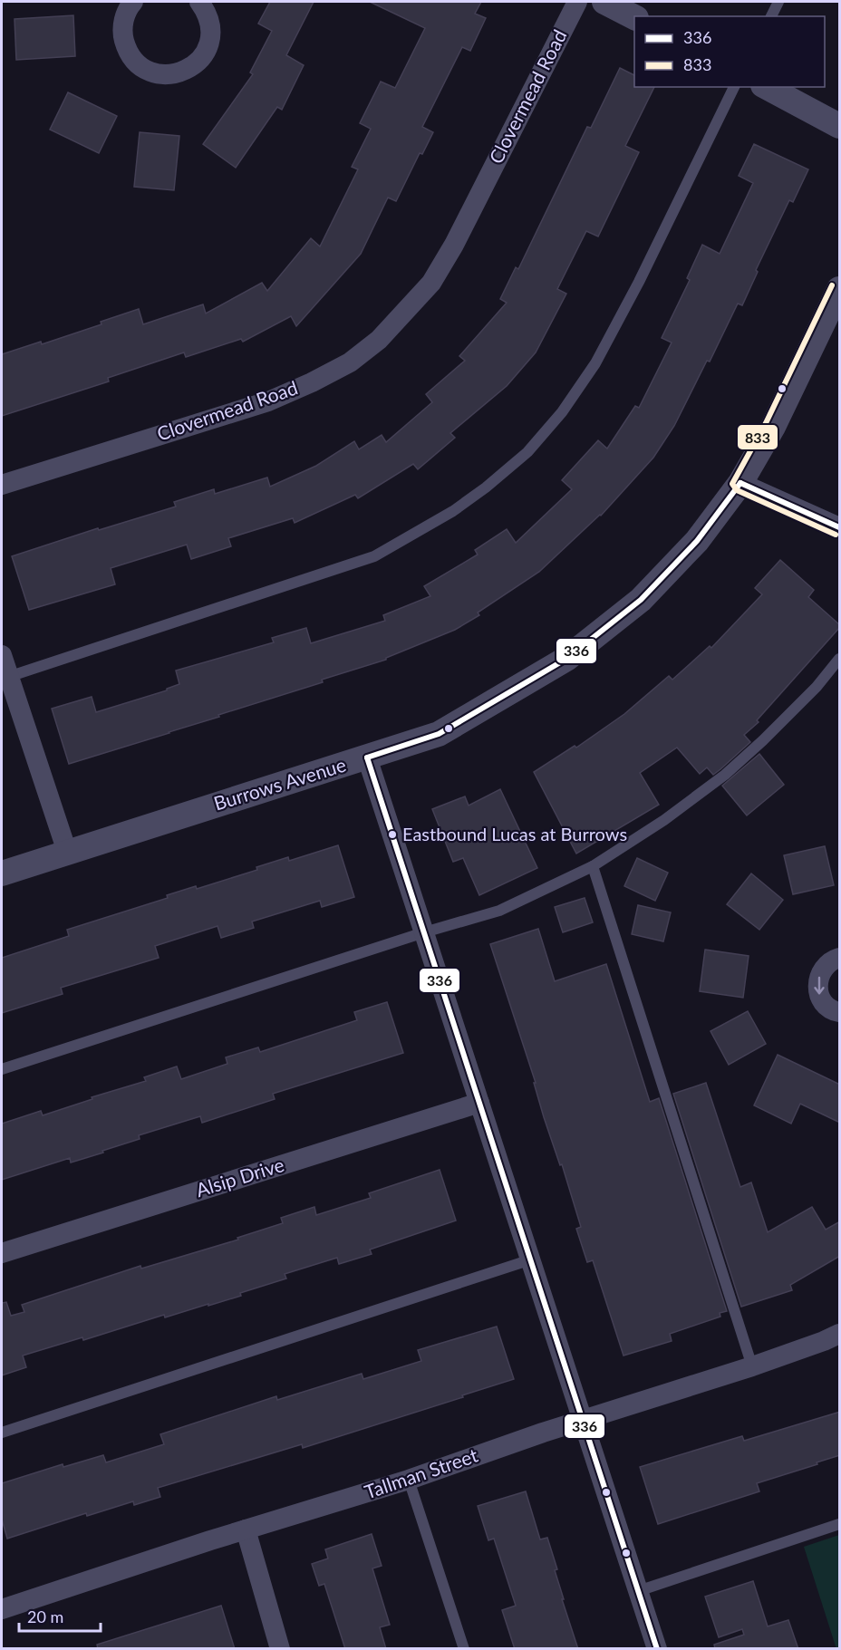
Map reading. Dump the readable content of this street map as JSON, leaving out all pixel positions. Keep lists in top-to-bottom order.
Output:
{
  "streets": {
    "street": [
      "Clovermead Road",
      "Burrows Avenue",
      "Alsip Drive",
      "Tallman Street"
    ]
  },
  "places": ["Eastbound Lucas at Burrows"],
  "lines": ["transit line 833", "transit line 336"],
  "legend": ["336", "833"],
  "scale_bar": "20 m"
}
